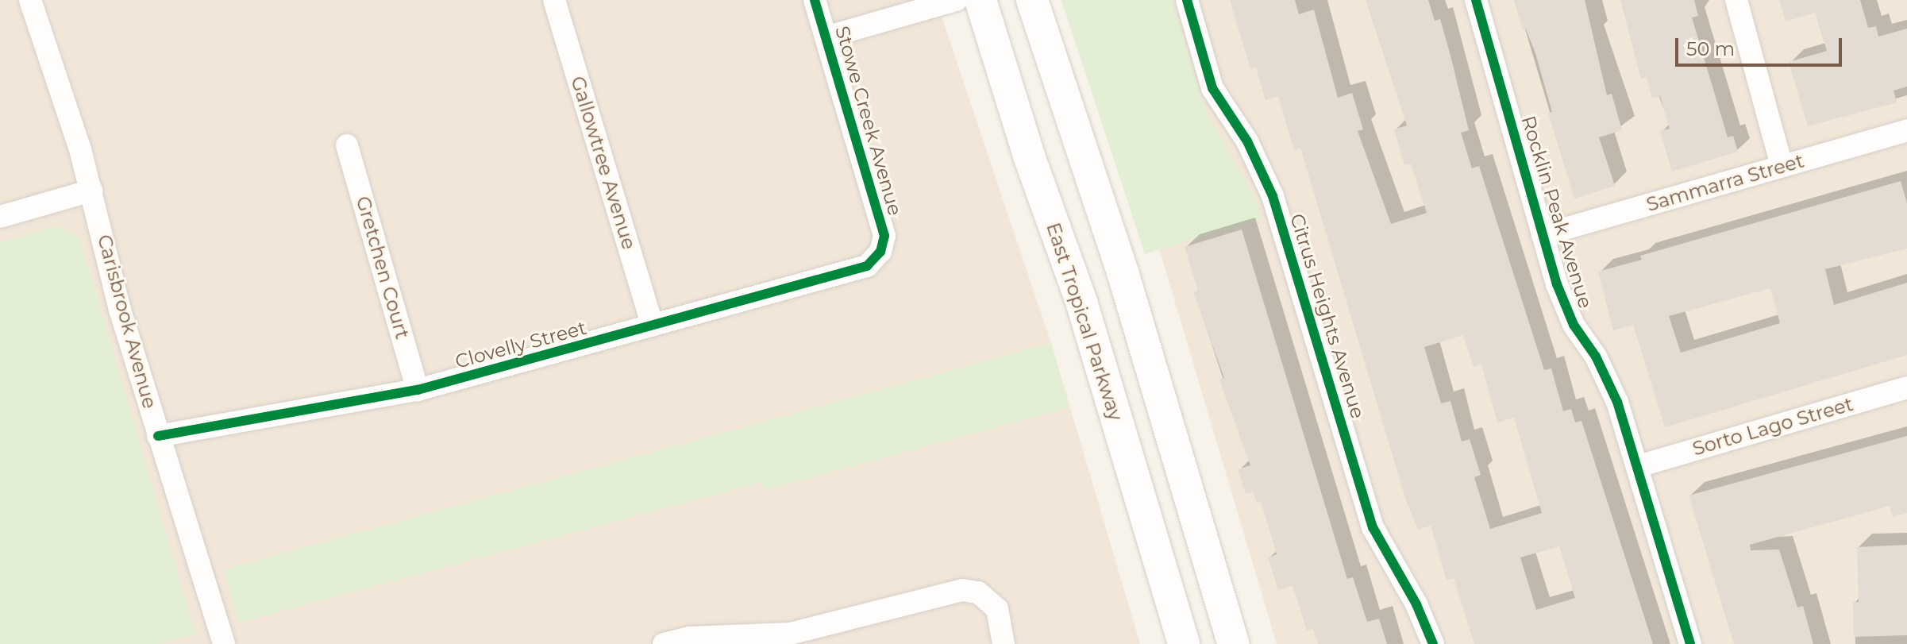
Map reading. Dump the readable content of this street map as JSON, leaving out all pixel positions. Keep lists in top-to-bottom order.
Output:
{
  "streets": {
    "main road": ["East Tropical Parkway"],
    "street": [
      "Stowe Creek Avenue",
      "Gallowtree Avenue",
      "Sammarra Street",
      "Rocklin Peak Avenue",
      "Gretchen Court",
      "Citrus Heights Avenue",
      "Carisbrook Avenue",
      "Clovelly Street",
      "Sorto Lago Street"
    ]
  },
  "crossings": [
    ["Stowe Creek Avenue", "Clovelly Street"],
    ["Gallowtree Avenue", "Clovelly Street"],
    ["Sammarra Street", "Rocklin Peak Avenue"],
    ["Rocklin Peak Avenue", "Sorto Lago Street"],
    ["Gretchen Court", "Clovelly Street"],
    ["Carisbrook Avenue", "Clovelly Street"]
  ],
  "scale_bar": "50 m"
}
